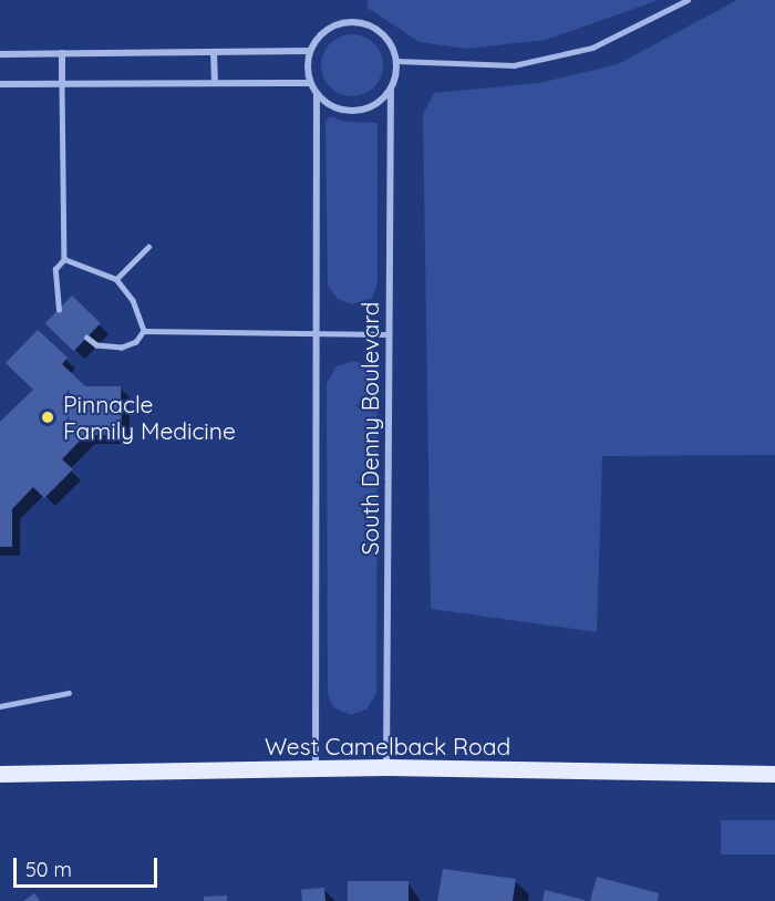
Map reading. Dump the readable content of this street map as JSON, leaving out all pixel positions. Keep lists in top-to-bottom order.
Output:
{
  "streets": {
    "main road": ["West Camelback Road"],
    "street": ["South Denny Boulevard"]
  },
  "crossings": [
    ["South Denny Boulevard", "West Camelback Road"]
  ],
  "places": ["Pinnacle Family Medicine"],
  "scale_bar": "50 m"
}
